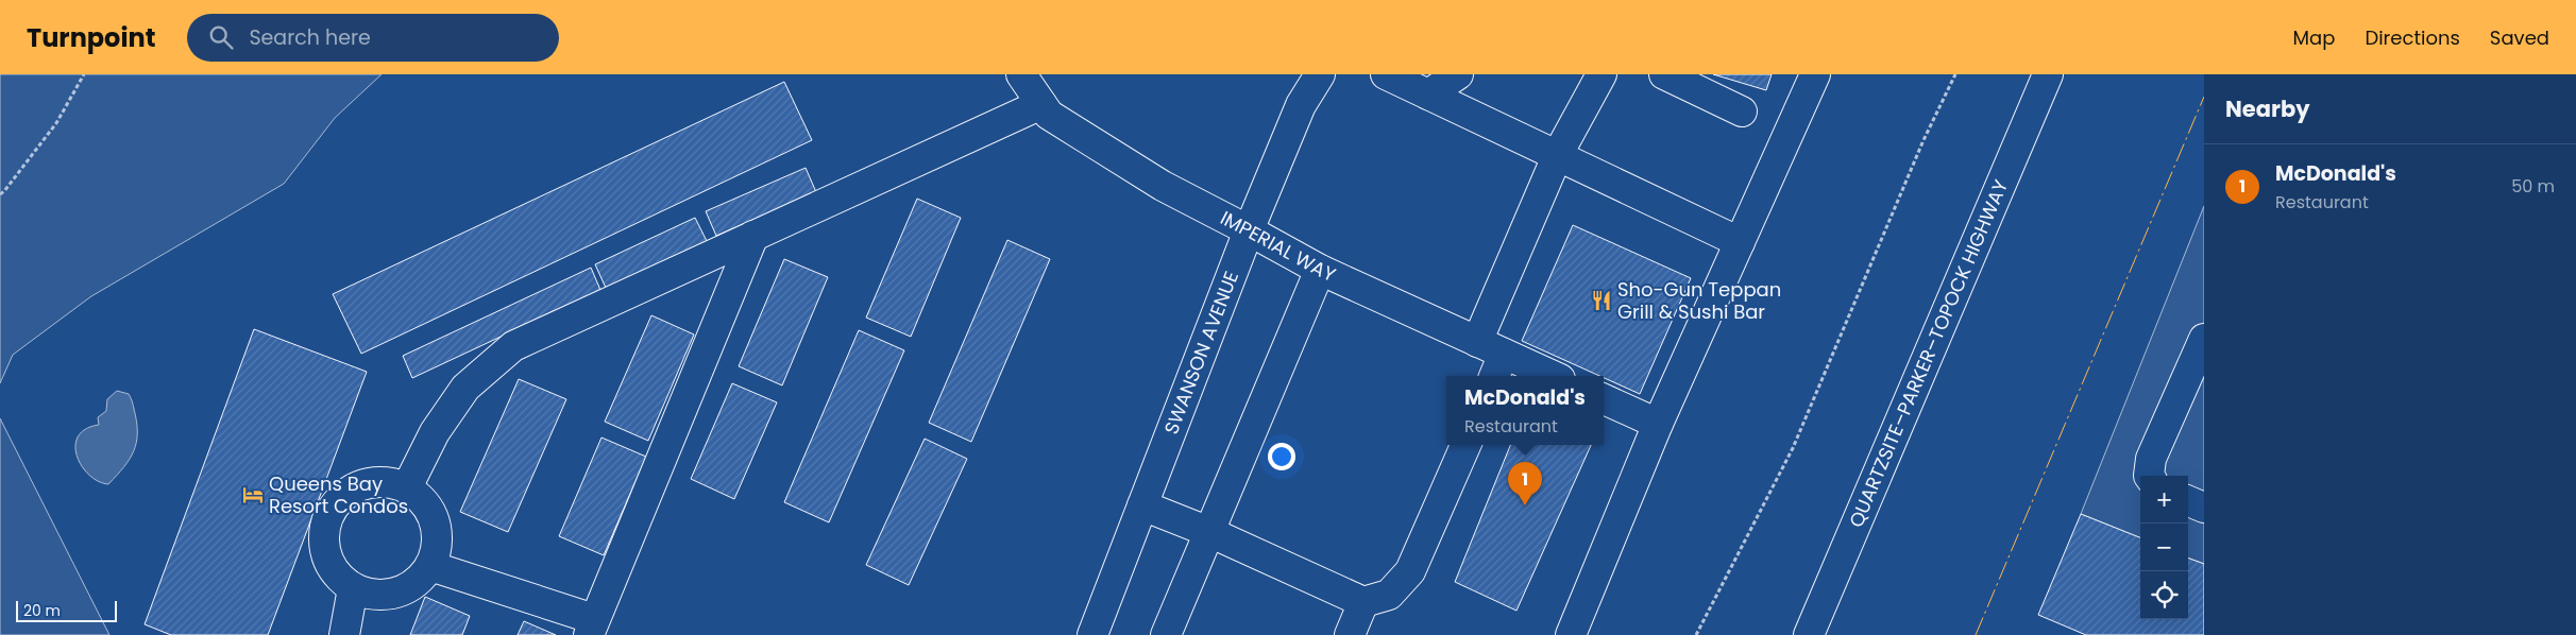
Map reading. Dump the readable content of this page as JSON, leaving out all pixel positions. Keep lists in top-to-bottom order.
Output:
{
  "streets": {
    "main road": ["IMPERIAL WAY", "SWANSON AVENUE", "QUARTZSITE–PARKER–TOPOCK HIGHWAY"]
  },
  "crossings": [
    ["IMPERIAL WAY", "SWANSON AVENUE"]
  ],
  "places": {
    "restaurant": ["Sho-Gun Teppan Grill & Sushi Bar"],
    "hotel": ["Queens Bay Resort Condos"]
  },
  "scale_bar": "20 m",
  "page": {
    "header": "Turnpoint",
    "search": "Search here",
    "nav": ["Map", "Directions", "Saved"],
    "heading": "Nearby",
    "list": [
      {
        "mark": "1",
        "name": "McDonald's",
        "note": "Restaurant",
        "value": "50 m"
      }
    ],
    "popup": ["McDonald's", "Restaurant"],
    "pins": "1",
    "map_buttons": ["+", "−"],
    "scale": "20 m"
  }
}
